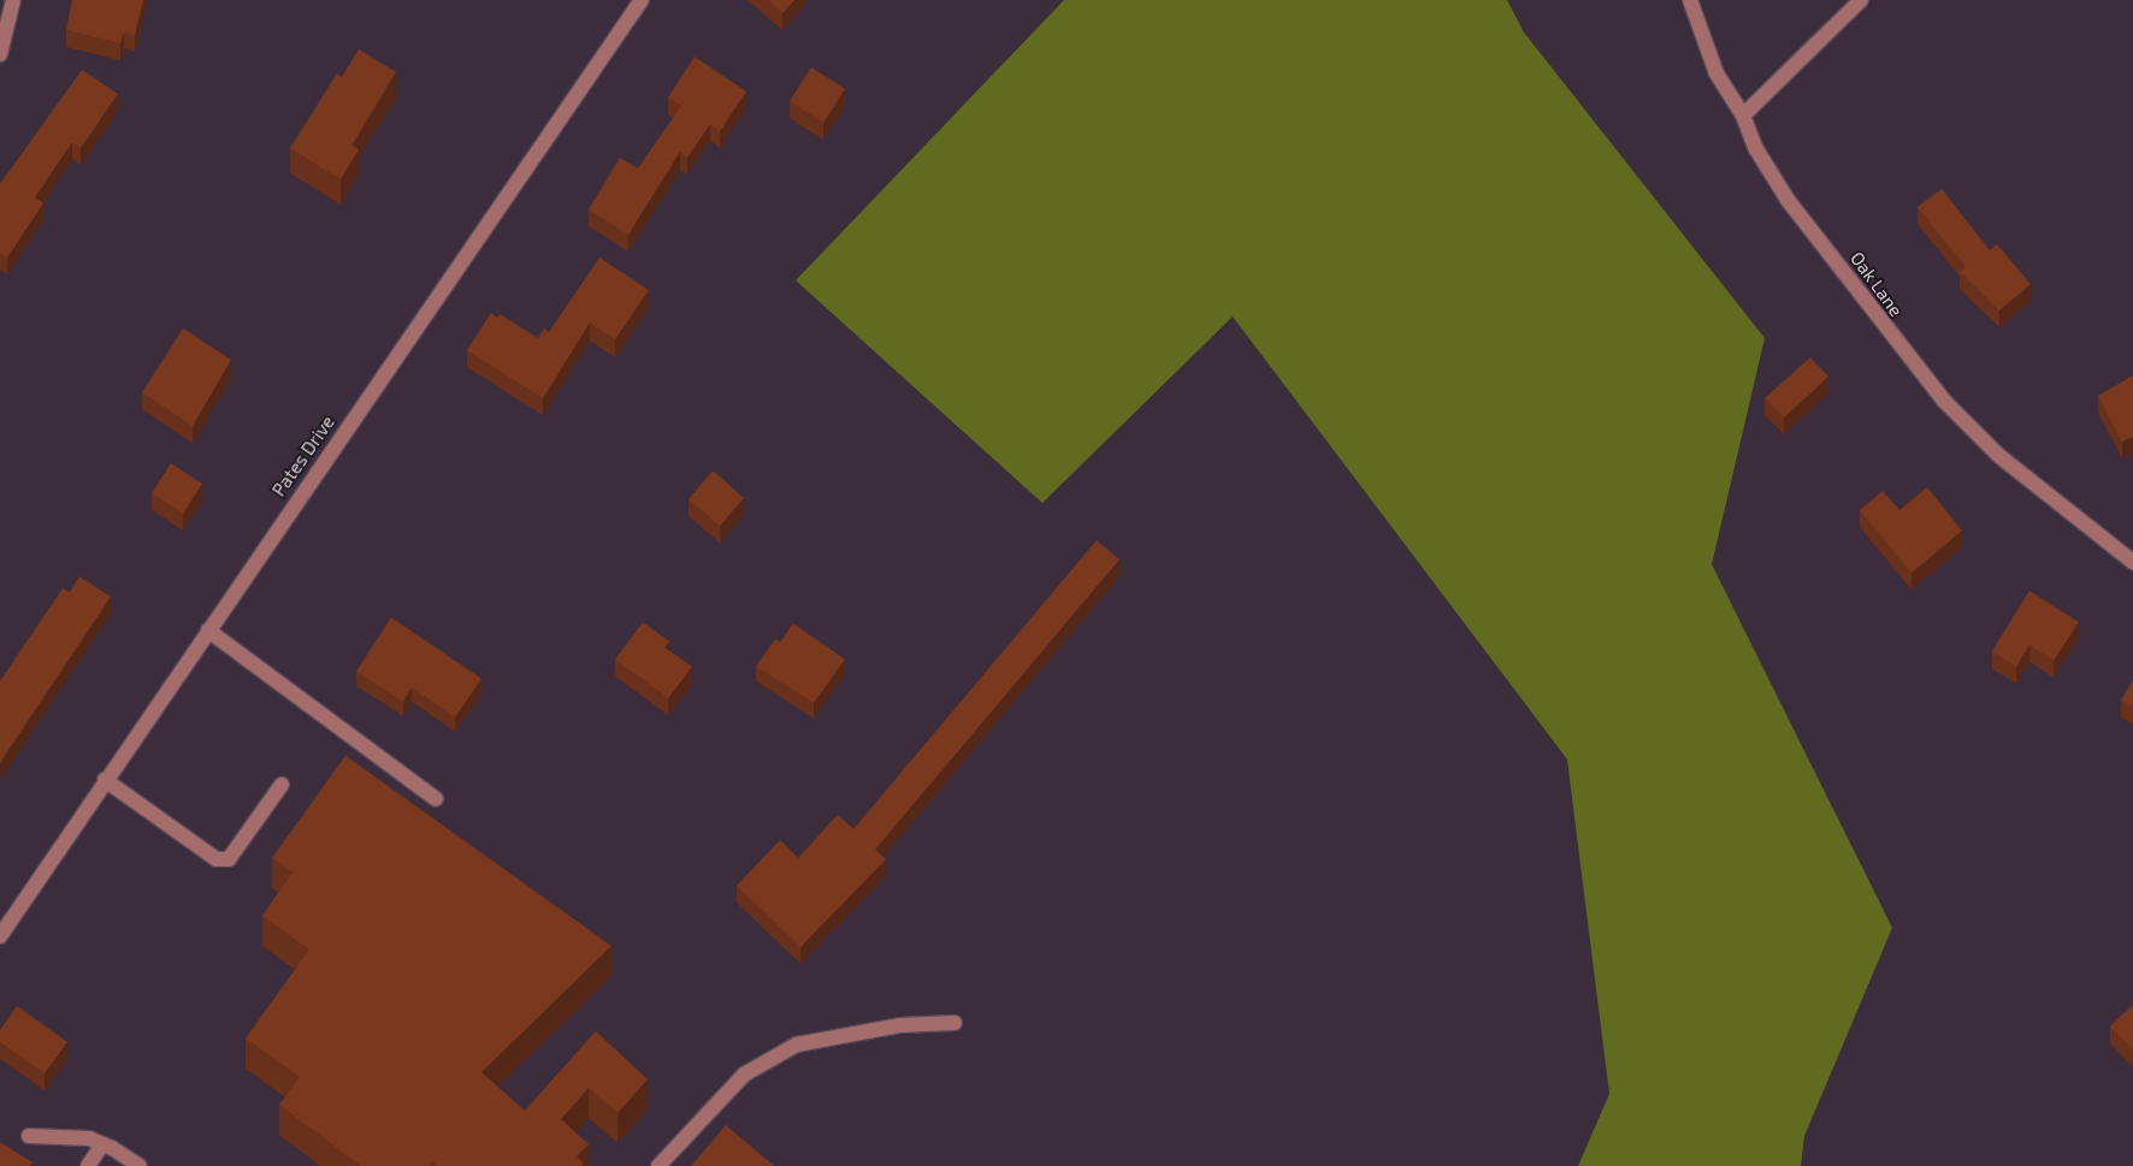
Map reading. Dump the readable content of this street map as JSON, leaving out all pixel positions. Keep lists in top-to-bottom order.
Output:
{
  "streets": {
    "street": ["Oak Lane", "Pates Drive"]
  }
}
